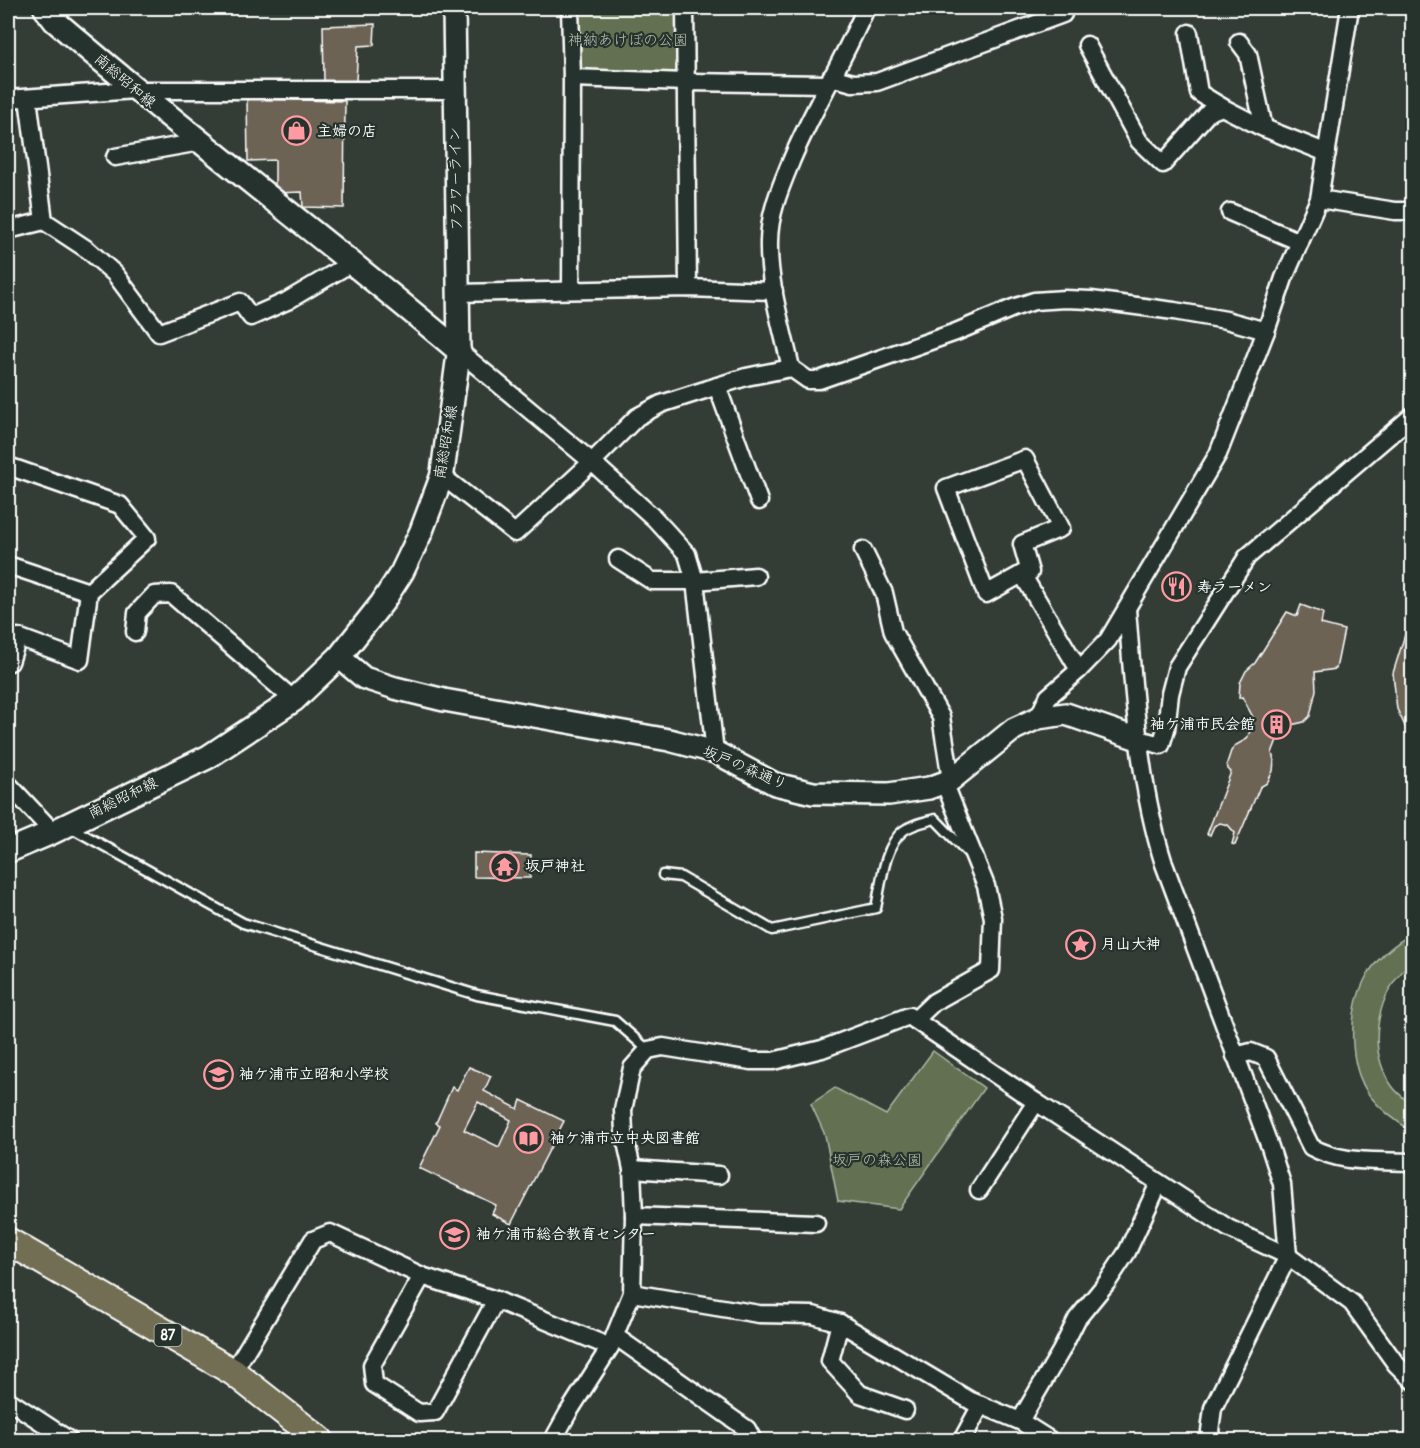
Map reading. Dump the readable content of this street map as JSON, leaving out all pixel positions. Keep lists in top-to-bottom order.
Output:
{
  "streets": {
    "main road": ["南総昭和線", "87"],
    "street": ["フラワーライン", "坂戸の森通り"]
  },
  "crossings": [
    ["南総昭和線", "フラワーライン"],
    ["南総昭和線", "坂戸の森通り"]
  ],
  "parks": ["神納あけぼの公園", "坂戸の森公園"],
  "places": {
    "shop": ["主婦の店"],
    "restaurant": ["寿ラーメン"],
    "building": ["袖ケ浦市民会館"],
    "temple": ["坂戸神社"],
    "place": ["月山大神"],
    "school or university": ["袖ケ浦市立昭和小学校", "袖ケ浦市総合教育センター"],
    "library": ["袖ケ浦市立中央図書館"]
  }
}
